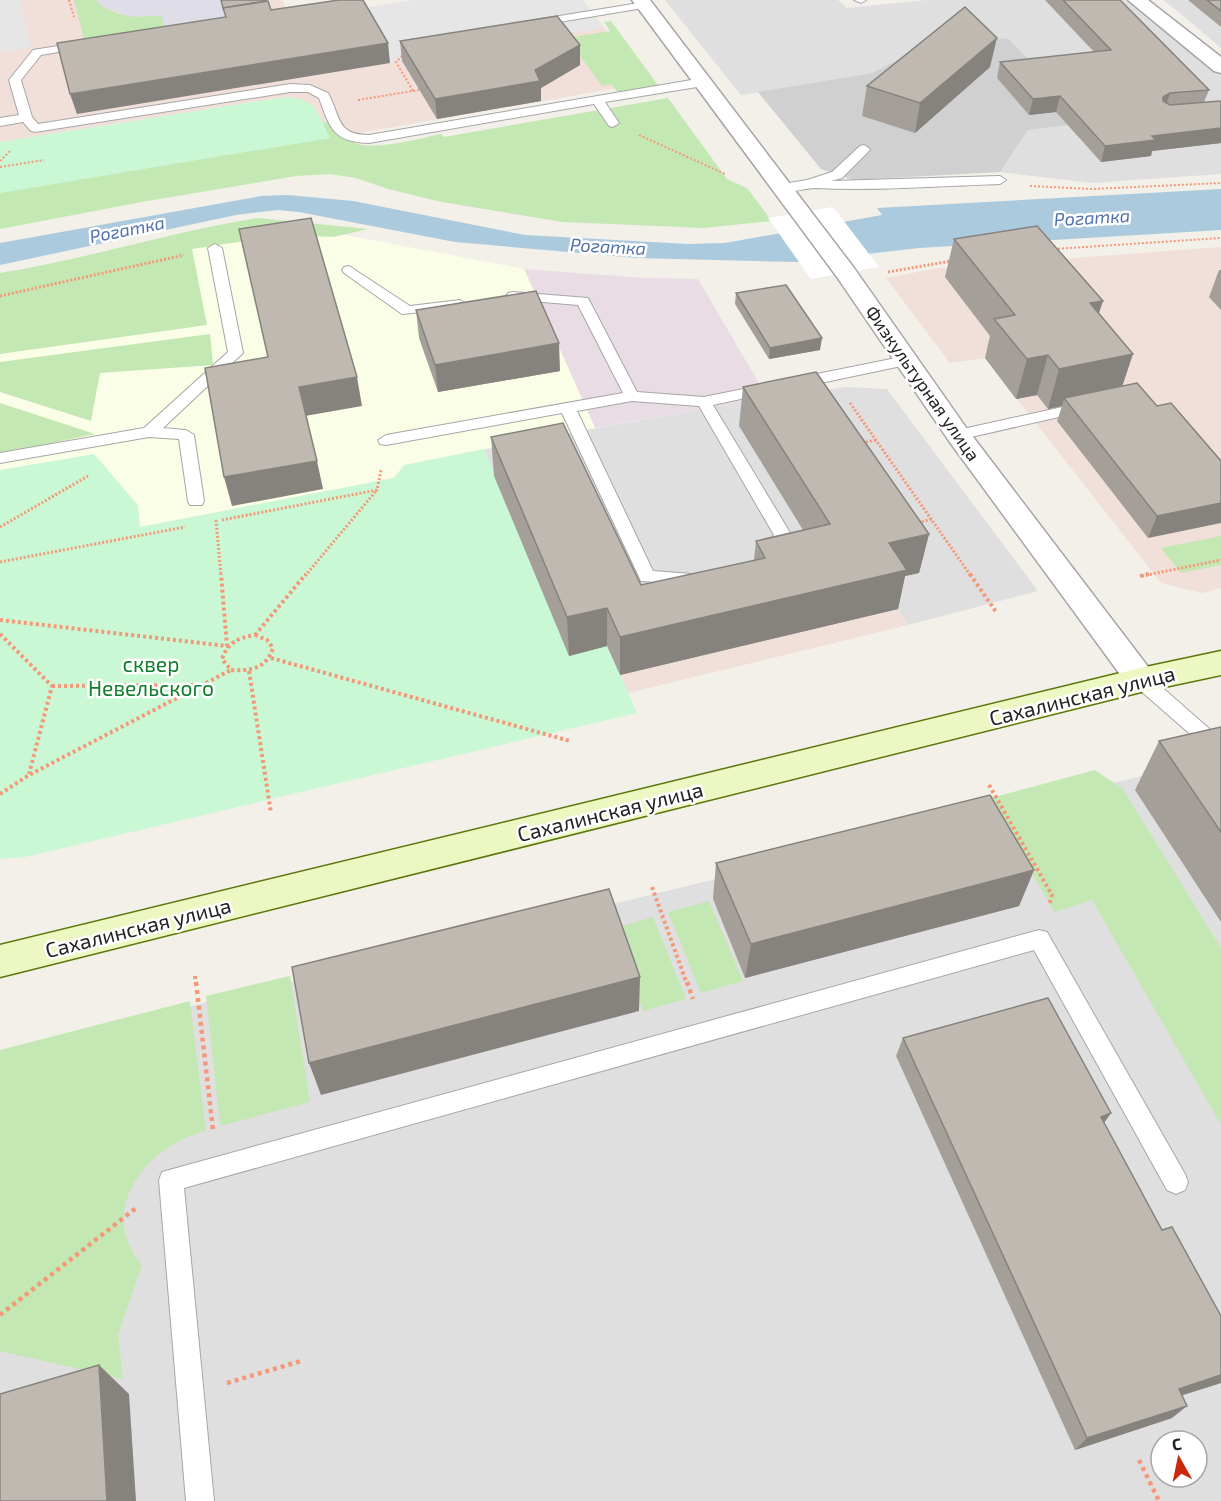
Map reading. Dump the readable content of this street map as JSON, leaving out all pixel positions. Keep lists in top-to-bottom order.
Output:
{
  "streets": {
    "main road": ["Сахалинская улица"],
    "street": ["Физкультурная улица"]
  },
  "crossings": [
    ["Физкультурная улица", "Сахалинская улица"]
  ],
  "water": ["Рогатка"],
  "parks": ["сквер Невельского"],
  "north": "top"
}
